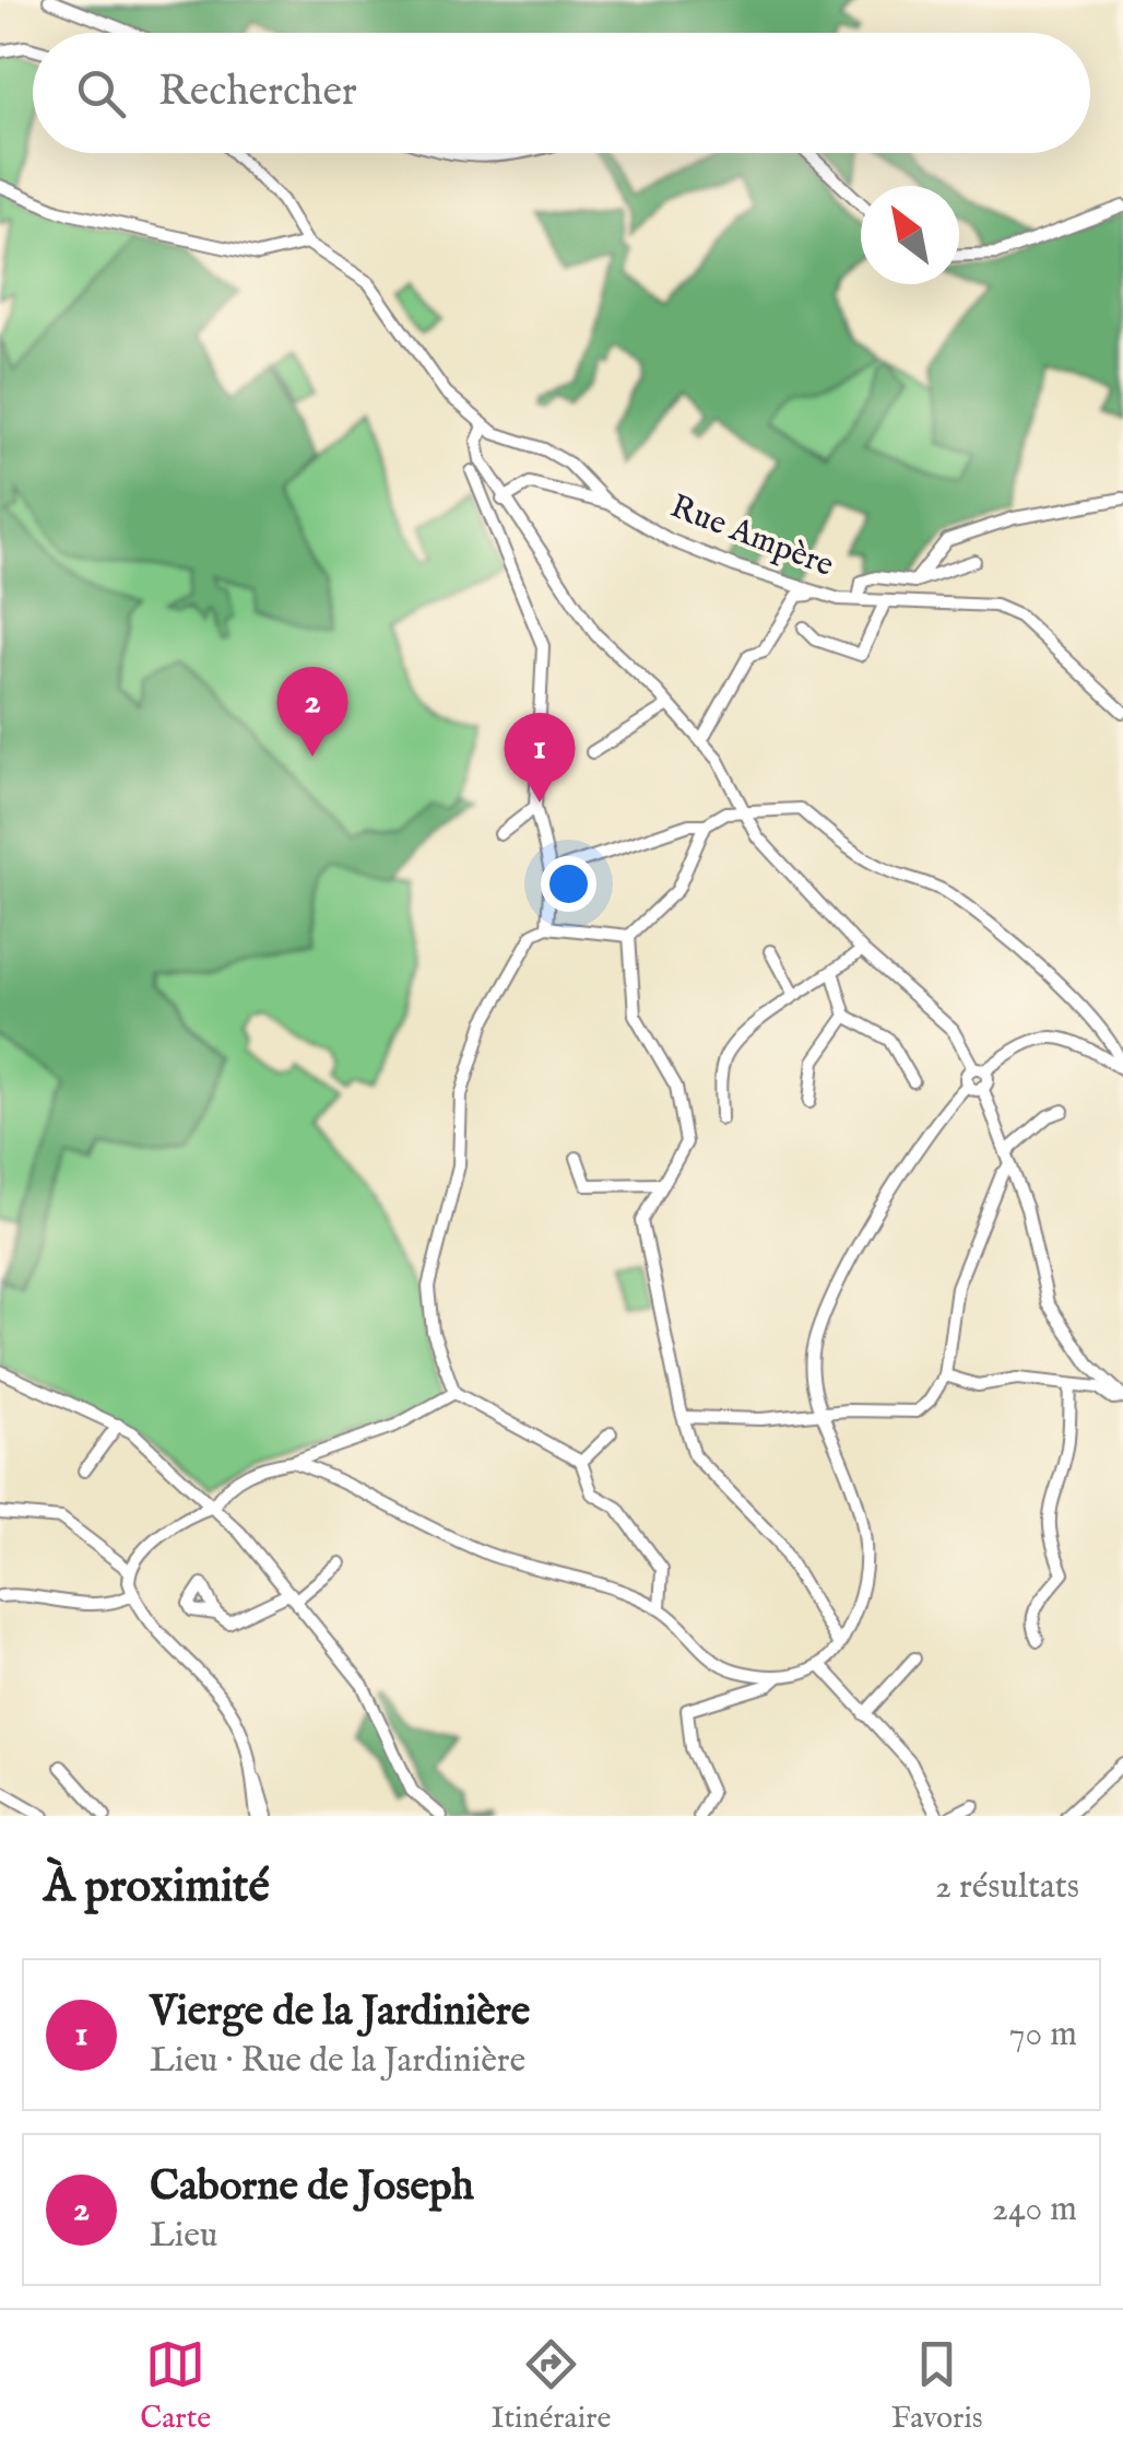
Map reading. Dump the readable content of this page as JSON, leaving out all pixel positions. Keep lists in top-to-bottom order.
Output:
{
  "streets": {
    "street": ["Rue Ampère"]
  },
  "north": "top left",
  "page": {
    "search": "Rechercher",
    "pins": ["2", "1"],
    "heading": ["À proximité", "2 résultats"],
    "list": [
      {
        "mark": "1",
        "name": "Vierge de la Jardinière",
        "note": "Lieu · Rue de la Jardinière",
        "value": "70 m"
      },
      {
        "mark": "2",
        "name": "Caborne de Joseph",
        "note": "Lieu",
        "value": "240 m"
      }
    ],
    "nav": ["Carte", "Itinéraire", "Favoris"]
  }
}
